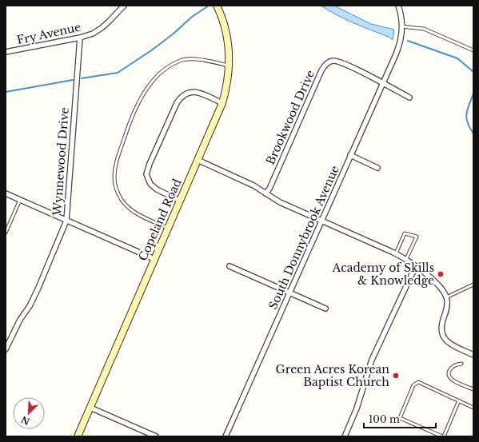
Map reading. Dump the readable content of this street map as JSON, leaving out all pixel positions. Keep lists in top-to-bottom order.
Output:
{
  "streets": {
    "street": [
      "Fry Avenue",
      "Brookwood Drive",
      "Wynnewood Drive",
      "Copeland Road",
      "South Donnybrook Avenue"
    ]
  },
  "crossings": [
    ["Fry Avenue", "Wynnewood Drive"],
    ["Brookwood Drive", "South Donnybrook Avenue"]
  ],
  "places": ["Academy of Skills & Knowledge", "Green Acres Korean Baptist Church"],
  "scale_bar": "100 m",
  "north": "bottom left"
}
